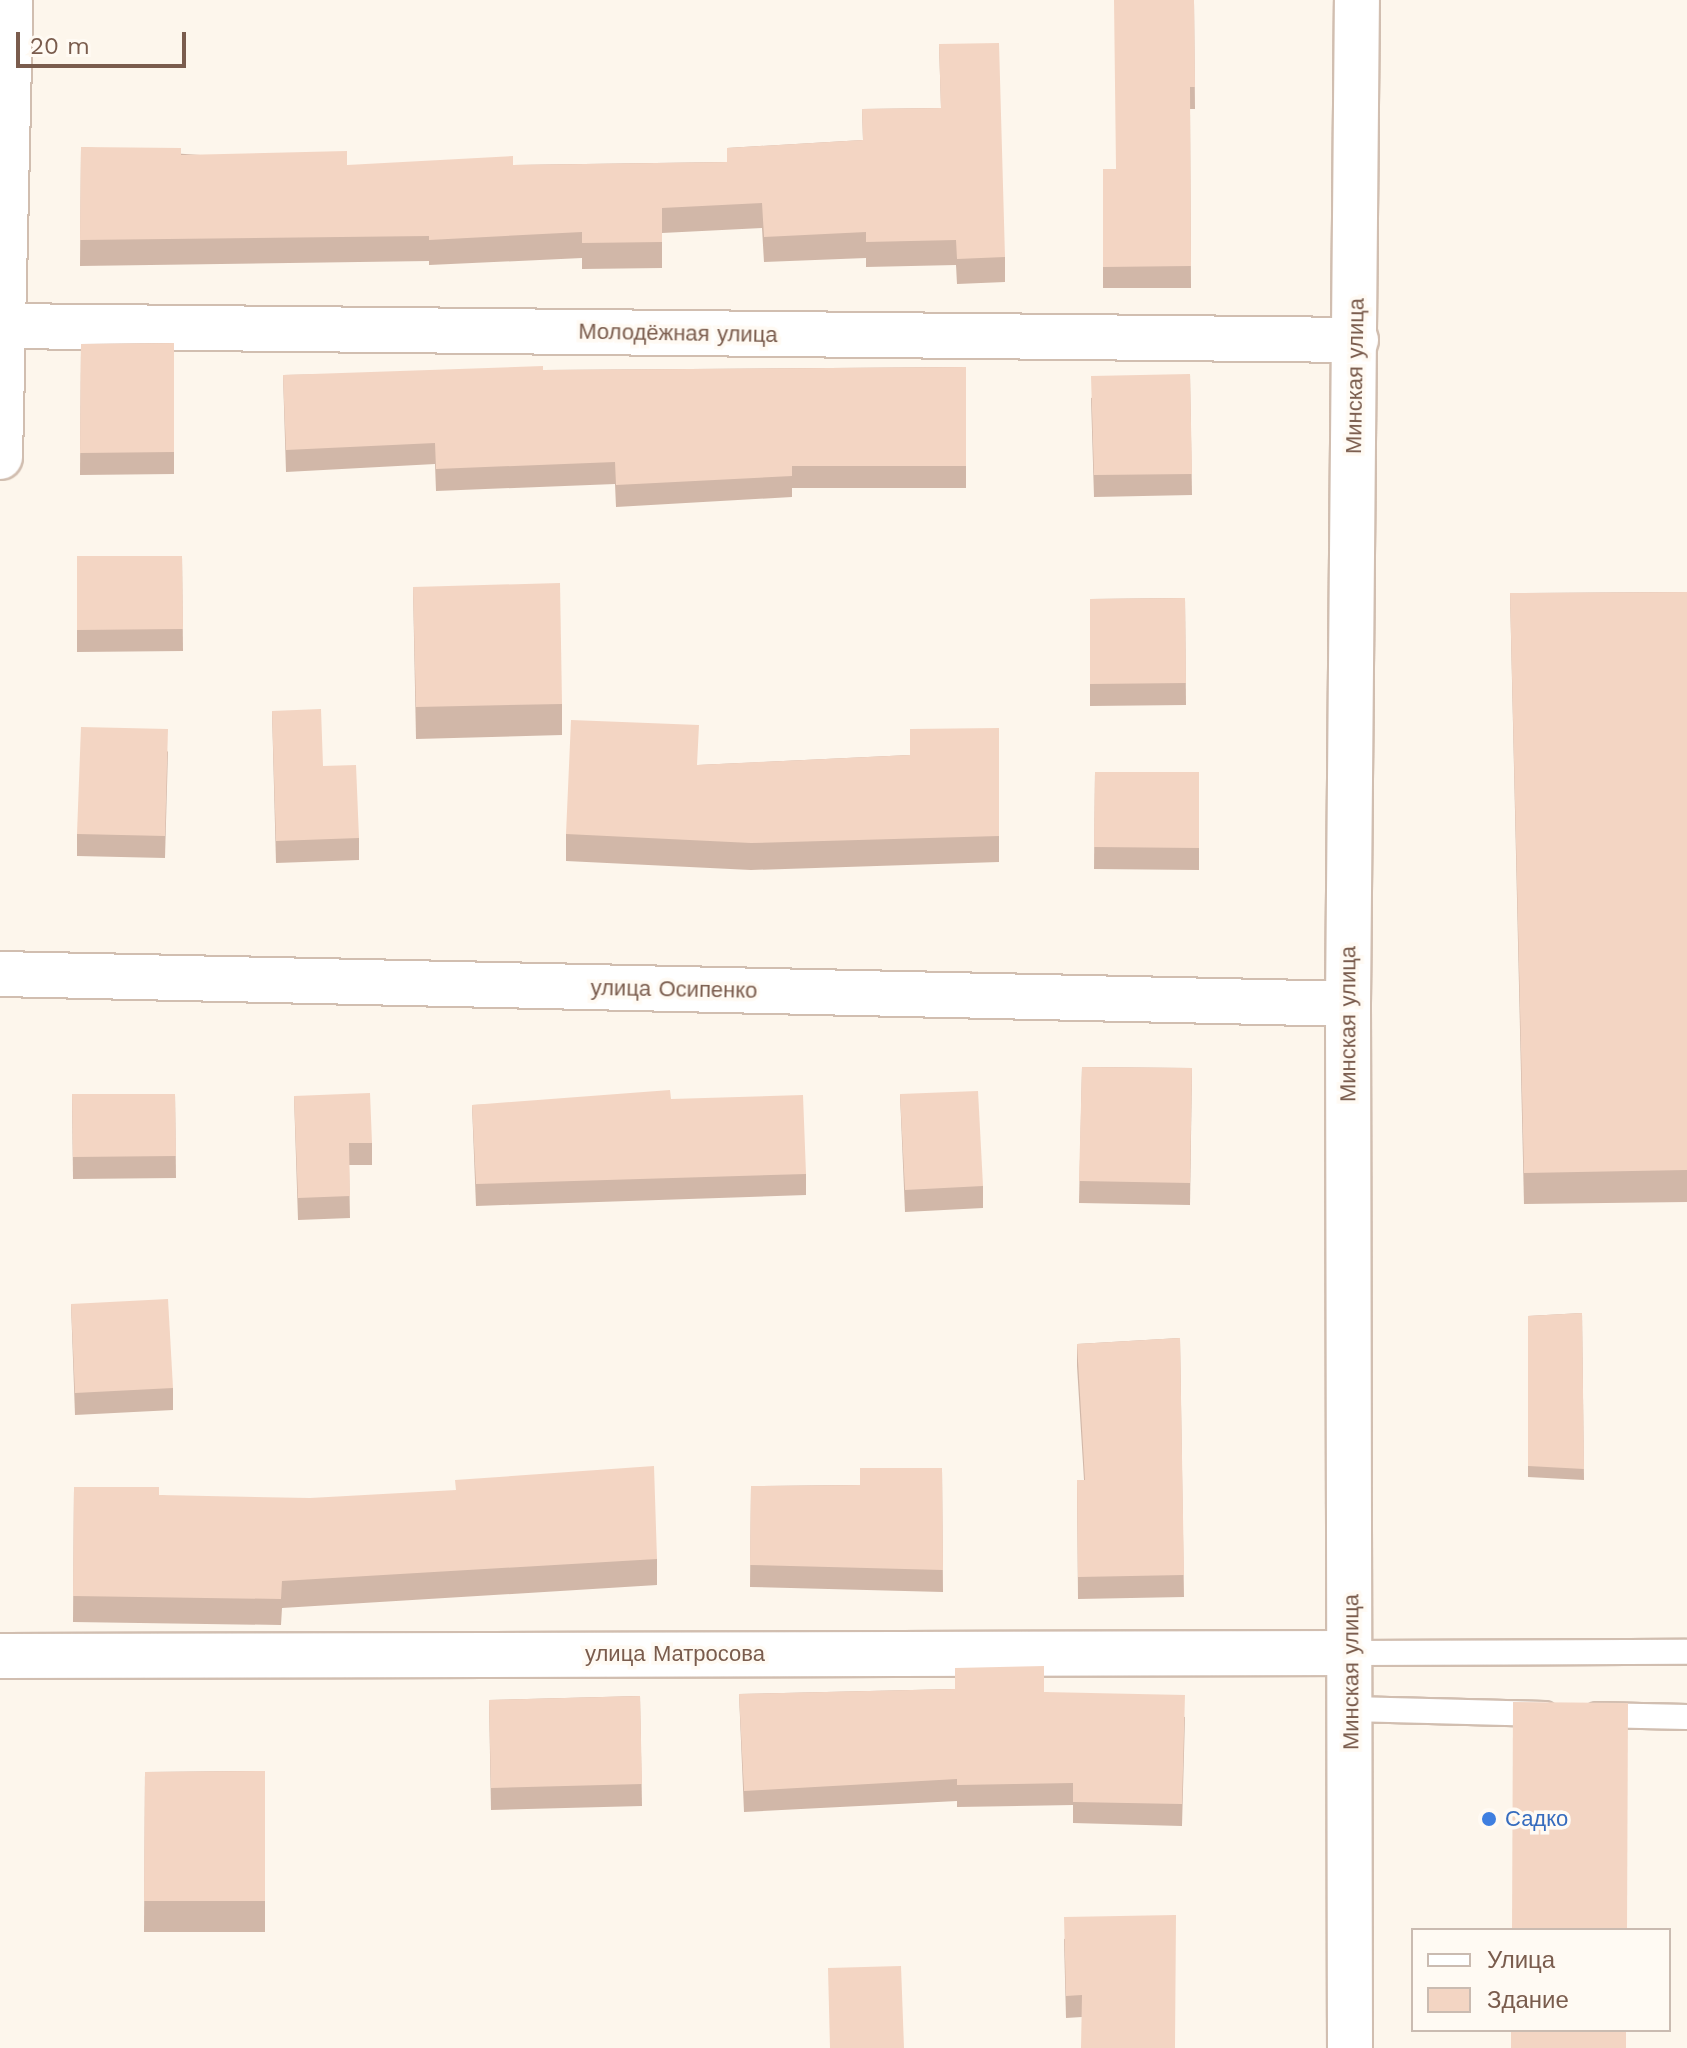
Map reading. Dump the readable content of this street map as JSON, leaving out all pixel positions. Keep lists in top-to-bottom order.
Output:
{
  "streets": {
    "street": [
      "Молодёжная улица",
      "Минская улица",
      "улица Осипенко",
      "улица Матросова"
    ]
  },
  "crossings": [
    ["Молодёжная улица", "Минская улица"],
    ["Минская улица", "улица Осипенко"],
    ["Минская улица", "улица Матросова"]
  ],
  "places": ["Садко"],
  "legend": ["Улица", "Здание"],
  "scale_bar": "20 m"
}
